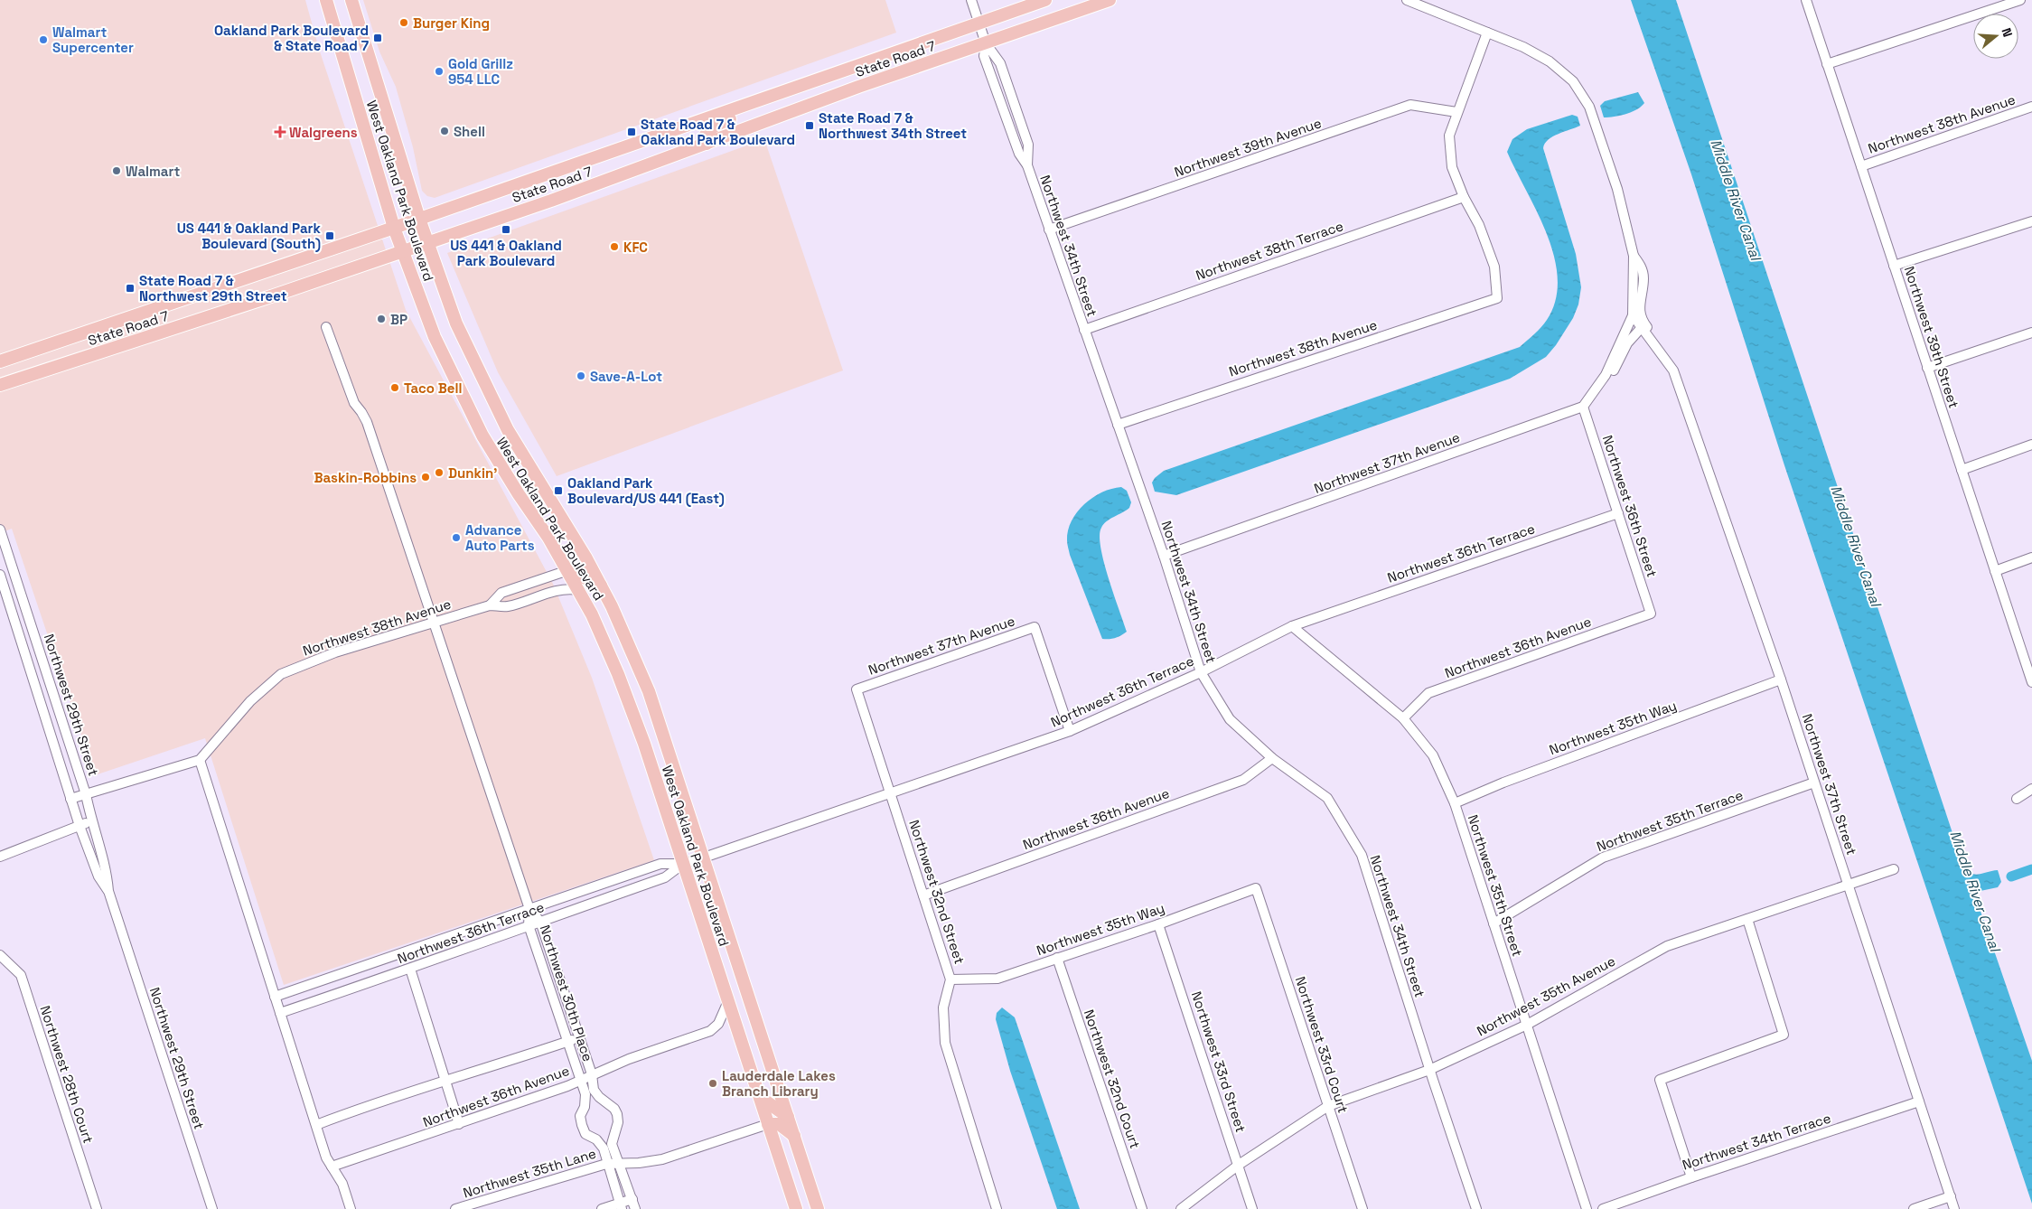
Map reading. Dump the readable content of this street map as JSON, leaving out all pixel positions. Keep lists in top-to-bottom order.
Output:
{
  "streets": {
    "main road": ["State Road 7", "West Oakland Park Boulevard"],
    "street": [
      "Northwest 38th Avenue",
      "Northwest 39th Avenue",
      "Northwest 34th Street",
      "Northwest 38th Terrace",
      "Northwest 39th Street",
      "Northwest 37th Avenue",
      "Northwest 36th Street",
      "Northwest 36th Terrace",
      "Northwest 36th Avenue",
      "Northwest 29th Street",
      "Northwest 35th Way",
      "Northwest 37th Street",
      "Northwest 35th Terrace",
      "Northwest 35th Street",
      "Northwest 32nd Street",
      "Northwest 30th Place",
      "Northwest 35th Avenue",
      "Northwest 33rd Court",
      "Northwest 33rd Street",
      "Northwest 28th Court",
      "Northwest 32nd Court",
      "Northwest 34th Terrace",
      "Northwest 35th Lane"
    ]
  },
  "crossings": [
    ["State Road 7", "West Oakland Park Boulevard"],
    ["State Road 7", "Northwest 34th Street"],
    ["Northwest 38th Avenue", "West Oakland Park Boulevard"],
    ["Northwest 38th Avenue", "Northwest 34th Street"],
    ["Northwest 38th Avenue", "Northwest 38th Terrace"],
    ["Northwest 38th Avenue", "Northwest 39th Street"],
    ["Northwest 39th Avenue", "Northwest 34th Street"],
    ["West Oakland Park Boulevard", "Northwest 36th Terrace"],
    ["West Oakland Park Boulevard", "Northwest 36th Avenue"],
    ["West Oakland Park Boulevard", "Northwest 35th Lane"],
    ["Northwest 34th Street", "Northwest 38th Terrace"],
    ["Northwest 34th Street", "Northwest 37th Avenue"],
    ["Northwest 34th Street", "Northwest 36th Terrace"],
    ["Northwest 34th Street", "Northwest 36th Avenue"],
    ["Northwest 34th Street", "Northwest 35th Avenue"],
    ["Northwest 37th Avenue", "Northwest 36th Street"],
    ["Northwest 37th Avenue", "Northwest 36th Terrace"],
    ["Northwest 37th Avenue", "Northwest 32nd Street"],
    ["Northwest 36th Street", "Northwest 36th Terrace"],
    ["Northwest 36th Street", "Northwest 36th Avenue"],
    ["Northwest 36th Terrace", "Northwest 35th Street"],
    ["Northwest 36th Terrace", "Northwest 32nd Street"],
    ["Northwest 36th Terrace", "Northwest 30th Place"],
    ["Northwest 36th Avenue", "Northwest 35th Street"],
    ["Northwest 36th Avenue", "Northwest 32nd Street"],
    ["Northwest 36th Avenue", "Northwest 30th Place"],
    ["Northwest 35th Way", "Northwest 37th Street"],
    ["Northwest 35th Way", "Northwest 35th Street"],
    ["Northwest 35th Way", "Northwest 32nd Street"],
    ["Northwest 35th Way", "Northwest 33rd Court"],
    ["Northwest 35th Way", "Northwest 33rd Street"],
    ["Northwest 35th Way", "Northwest 32nd Court"],
    ["Northwest 37th Street", "Northwest 35th Terrace"],
    ["Northwest 37th Street", "Northwest 35th Avenue"],
    ["Northwest 37th Street", "Northwest 34th Terrace"],
    ["Northwest 35th Terrace", "Northwest 35th Street"],
    ["Northwest 35th Street", "Northwest 35th Avenue"],
    ["Northwest 30th Place", "Northwest 35th Lane"],
    ["Northwest 35th Avenue", "Northwest 33rd Court"],
    ["Northwest 35th Avenue", "Northwest 33rd Street"]
  ],
  "water": ["Middle River Canal"],
  "places": {
    "other": [
      "Burger King",
      "Walmart Supercenter",
      "Gold Grillz 954 LLC",
      "Shell",
      "Walmart",
      "KFC",
      "BP",
      "Save-A-Lot",
      "Taco Bell",
      "Dunkin'",
      "Baskin-Robbins",
      "Advance Auto Parts",
      "Lauderdale Lakes Branch Library"
    ],
    "transit": [
      "Oakland Park Boulevard & State Road 7",
      "State Road 7 & Northwest 34th Street",
      "State Road 7 & Oakland Park Boulevard",
      "US 441 & Oakland Park Boulevard",
      "US 441 & Oakland Park Boulevard (South)",
      "State Road 7 & Northwest 29th Street",
      "Oakland Park Boulevard/US 441 (East)"
    ],
    "health": ["Walgreens"]
  },
  "north": "right"
}
